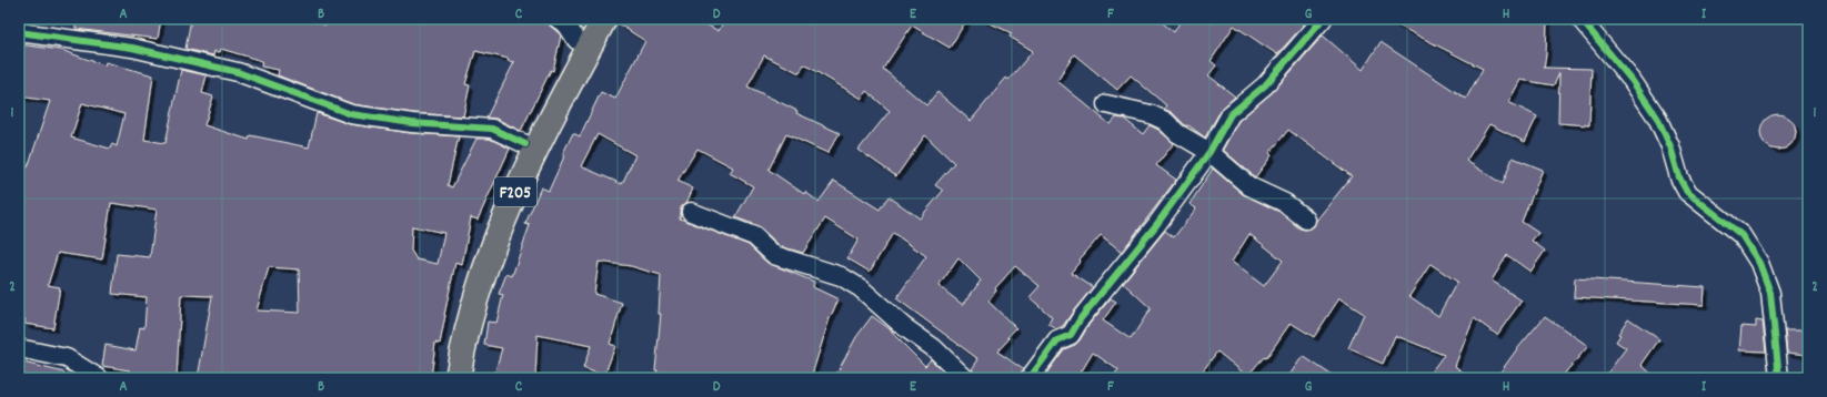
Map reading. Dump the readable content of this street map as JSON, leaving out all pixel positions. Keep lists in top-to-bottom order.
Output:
{
  "streets": {
    "main road": ["F205"]
  },
  "grid": {
    "columns": [
      "A",
      "B",
      "C",
      "D",
      "E",
      "F",
      "G",
      "H",
      "I"
    ],
    "rows": ["1", "2"]
  }
}
